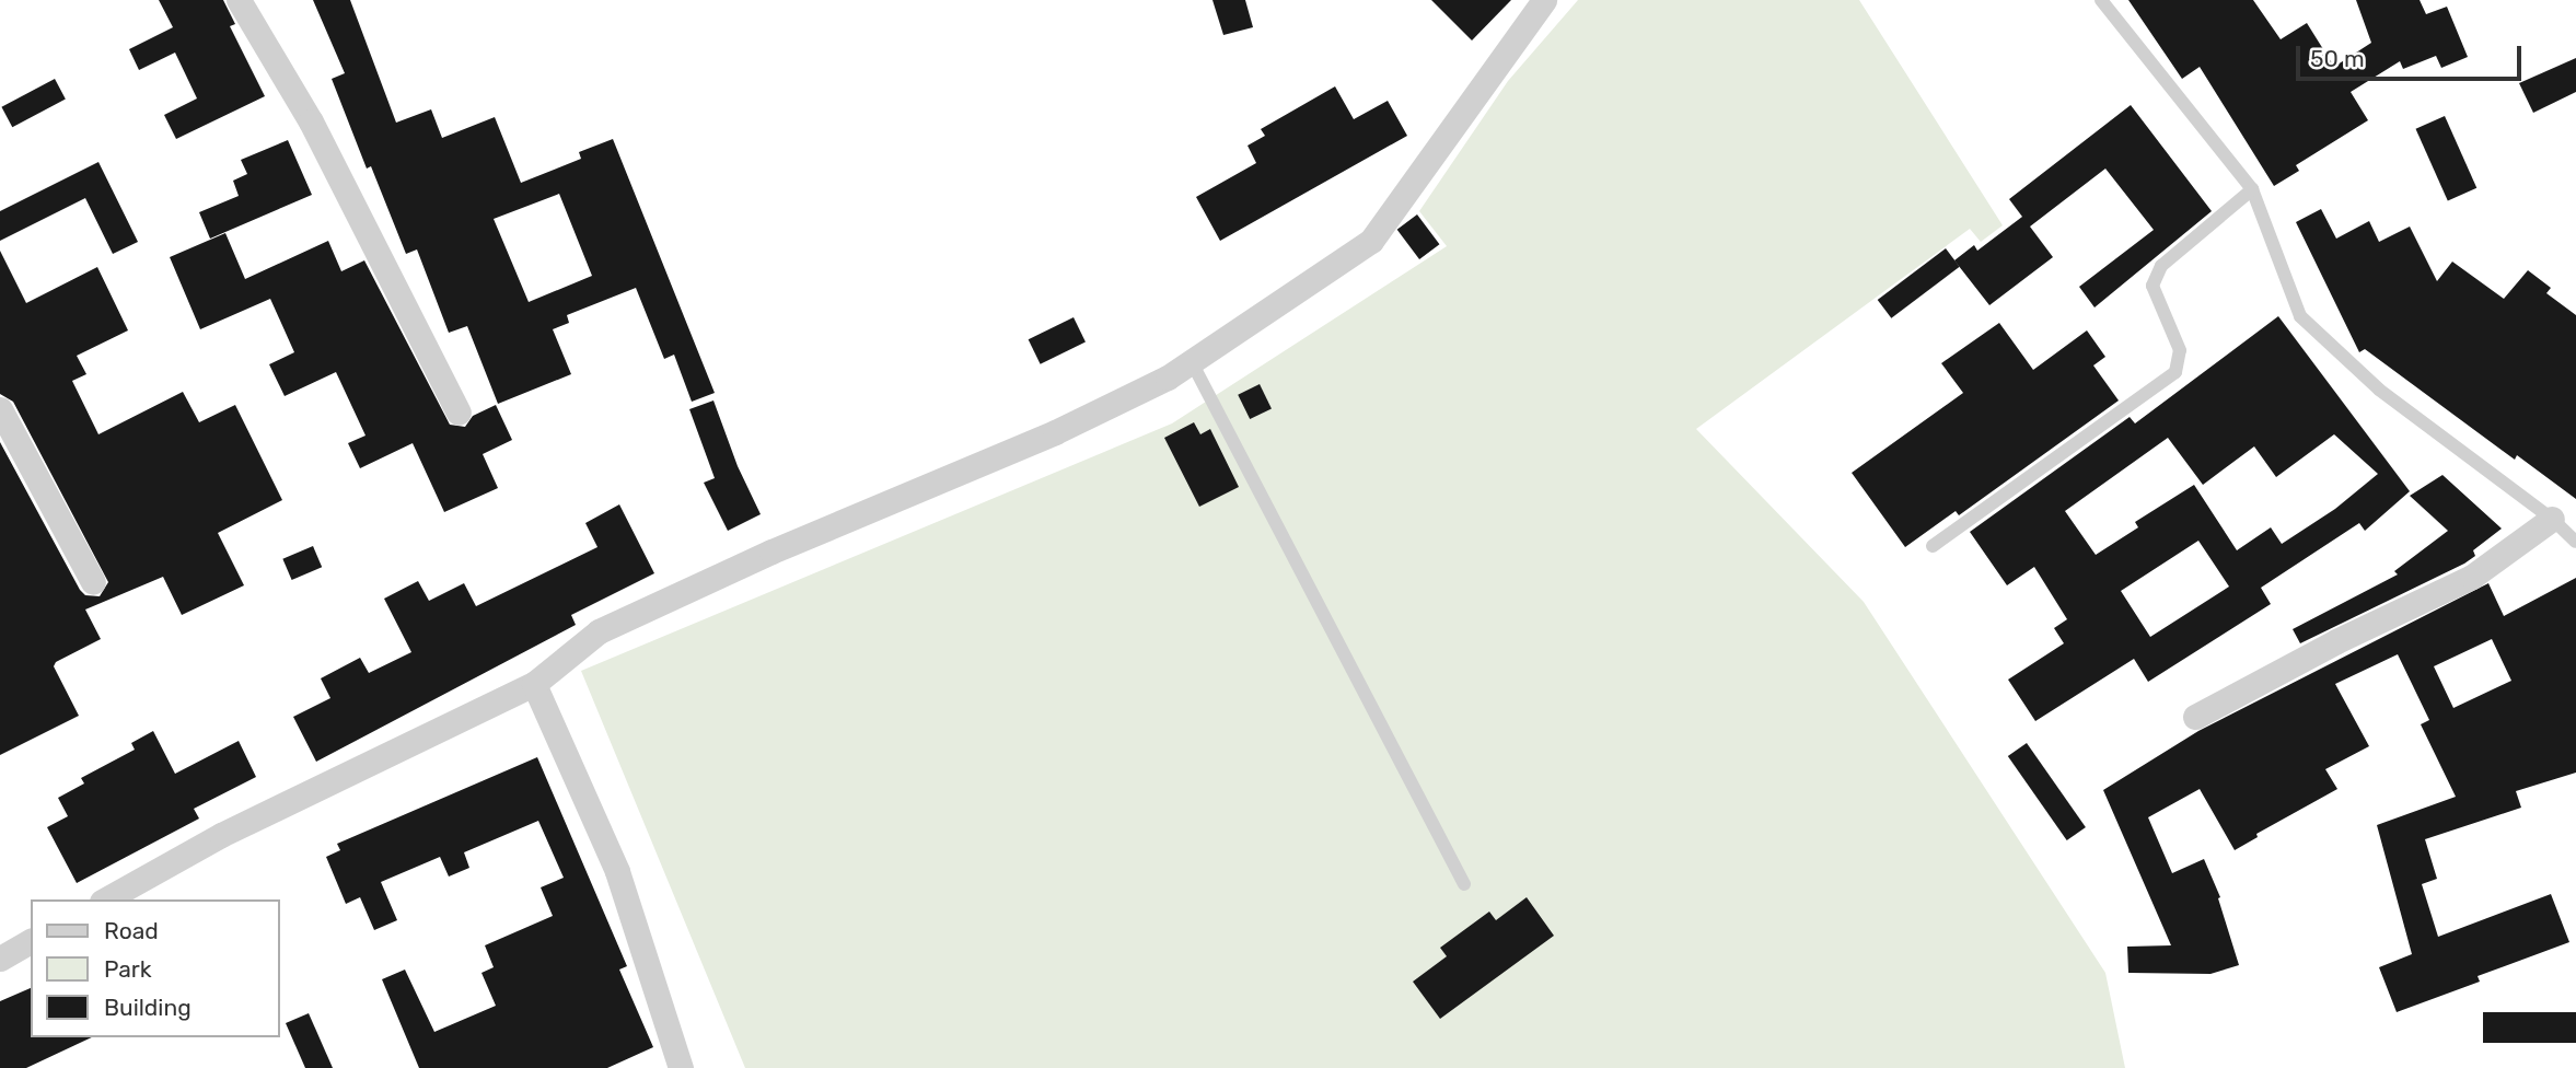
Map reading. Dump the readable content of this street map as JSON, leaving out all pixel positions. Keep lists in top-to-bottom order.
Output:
{
  "legend": ["Road", "Park", "Building"],
  "scale_bar": "50 m"
}
